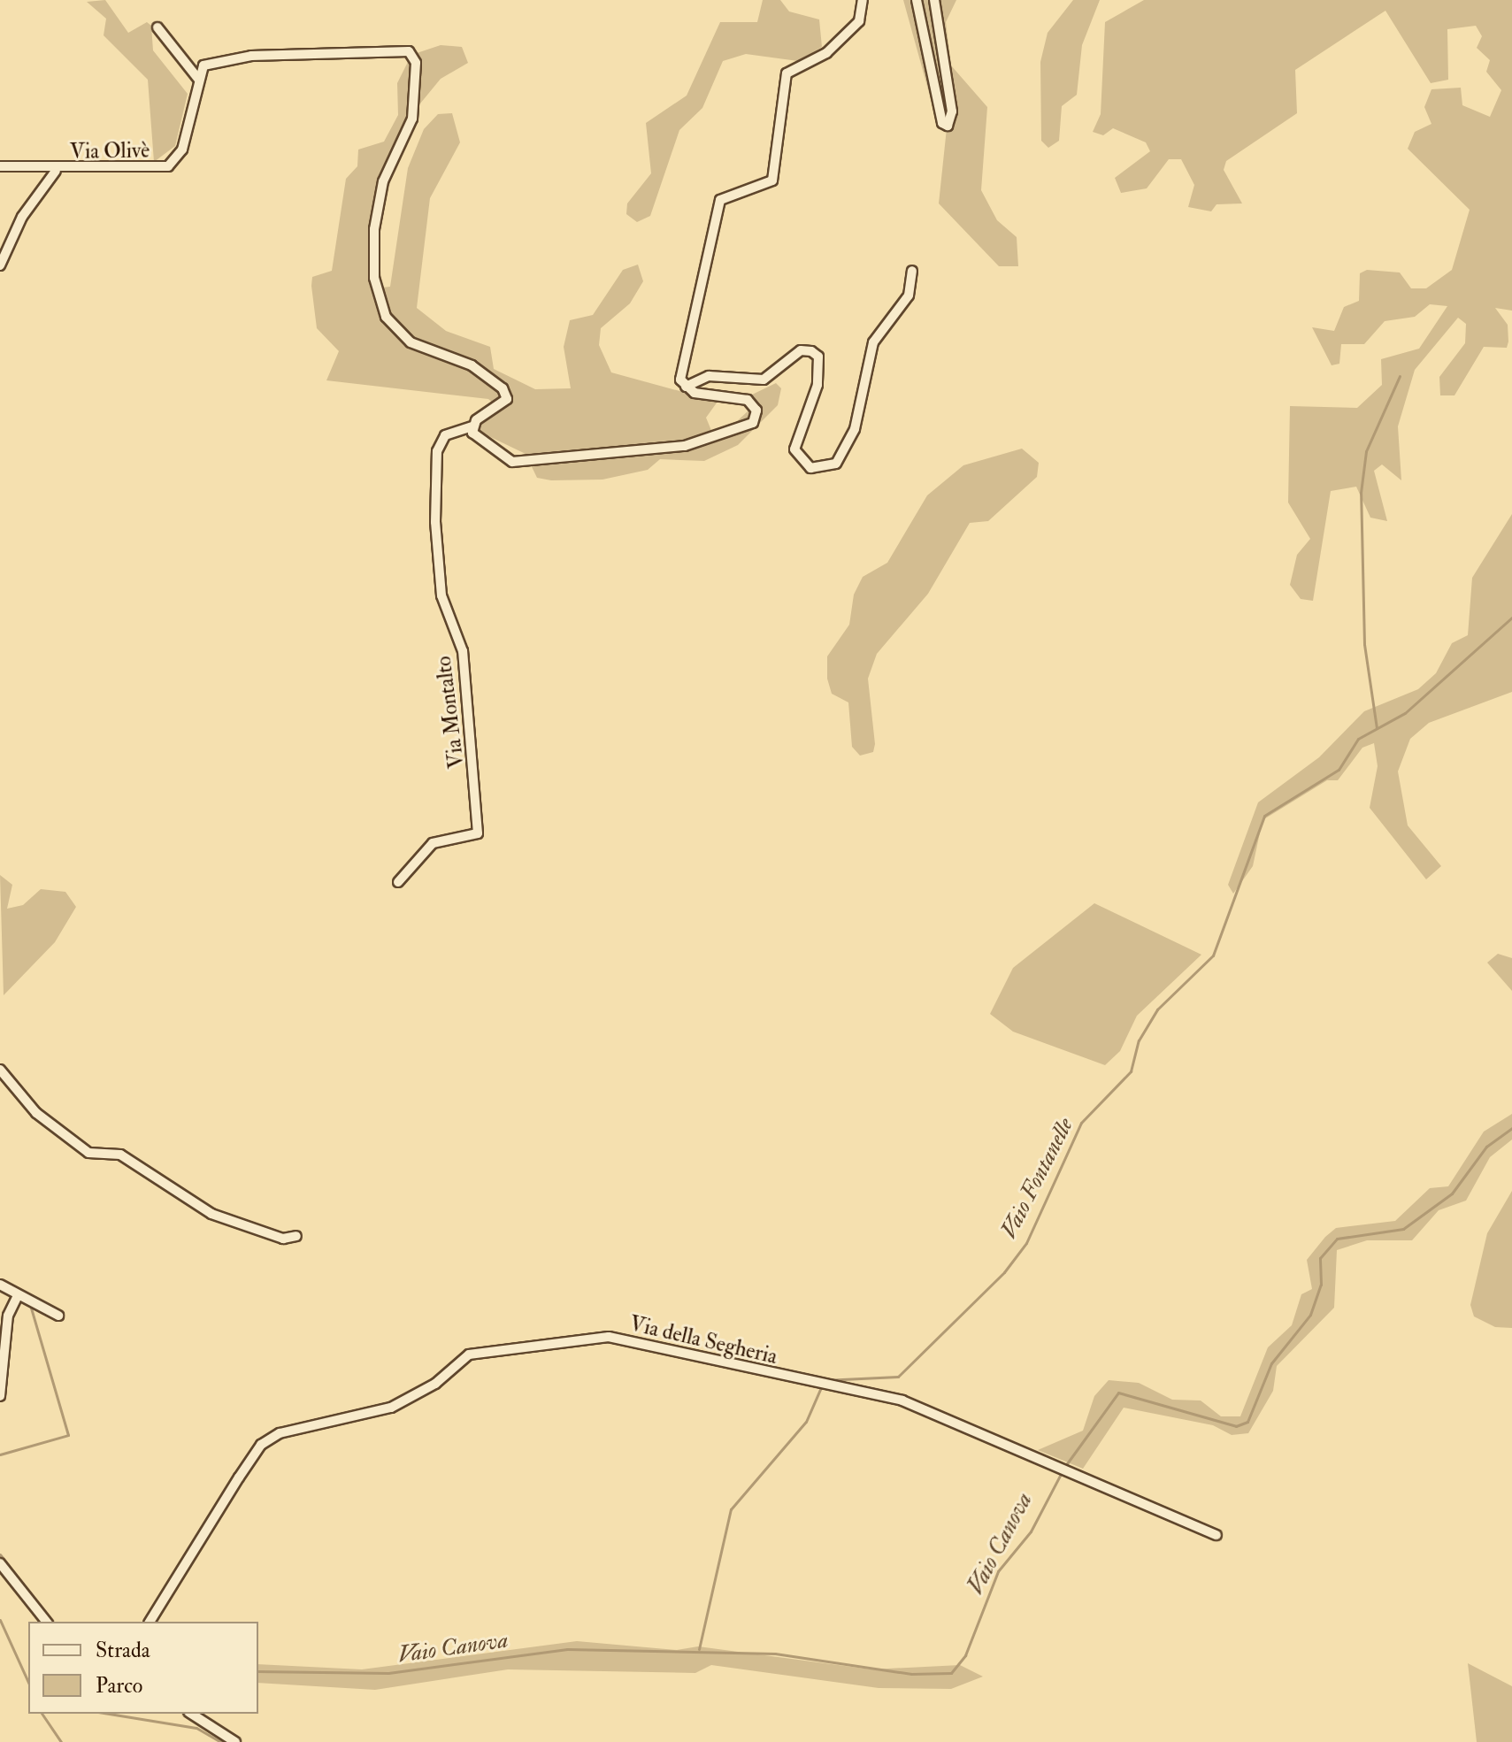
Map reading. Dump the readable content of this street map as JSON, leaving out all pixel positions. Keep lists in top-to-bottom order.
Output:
{
  "streets": {
    "street": ["Via Olivè", "Via Montalto", "Via della Segheria"]
  },
  "crossings": [
    ["Via Olivè", "Via Montalto"]
  ],
  "water": ["Vaio Fontanelle", "Vaio Canova"],
  "legend": ["Strada", "Parco"]
}
